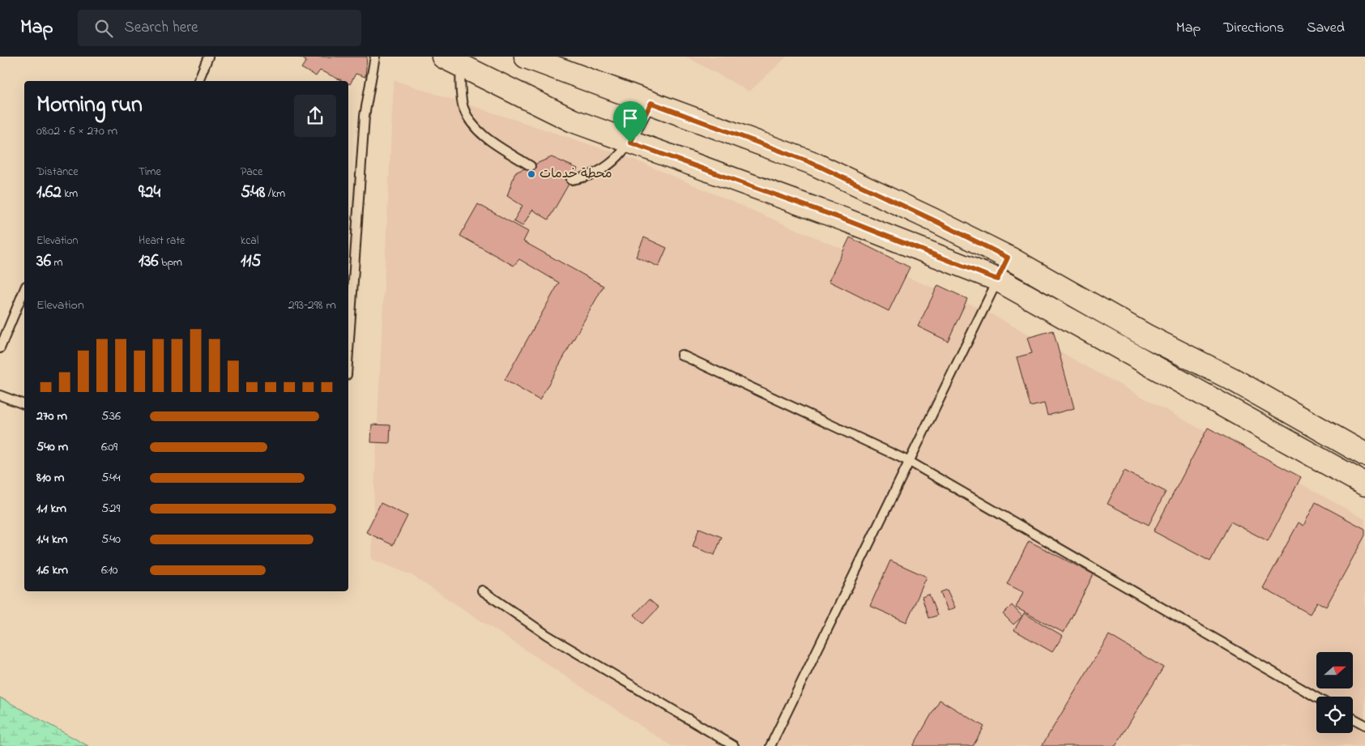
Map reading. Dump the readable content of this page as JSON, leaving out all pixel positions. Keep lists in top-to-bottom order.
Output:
{
  "places": ["محطة خدمات"],
  "north": "right",
  "page": {
    "header": "Map",
    "search": "Search here",
    "nav": ["Map", "Directions", "Saved"],
    "heading": ["Morning run", "08:02 · 6 × 270 m"],
    "stats": [
      ["Distance", "1.62 km"],
      ["Time", "9:24"],
      ["Pace", "5:48 /km"],
      ["Elevation", "36 m"],
      ["Heart rate", "136 bpm"],
      ["kcal", "115"]
    ],
    "chart": ["Elevation", "293–298 m"],
    "list": [
      {
        "name": "270 m",
        "note": "5:36"
      },
      {
        "name": "540 m",
        "note": "6:09"
      },
      {
        "name": "810 m",
        "note": "5:44"
      },
      {
        "name": "1.1 km",
        "note": "5:29"
      },
      {
        "name": "1.4 km",
        "note": "5:40"
      },
      {
        "name": "1.6 km",
        "note": "6:10"
      }
    ]
  }
}
